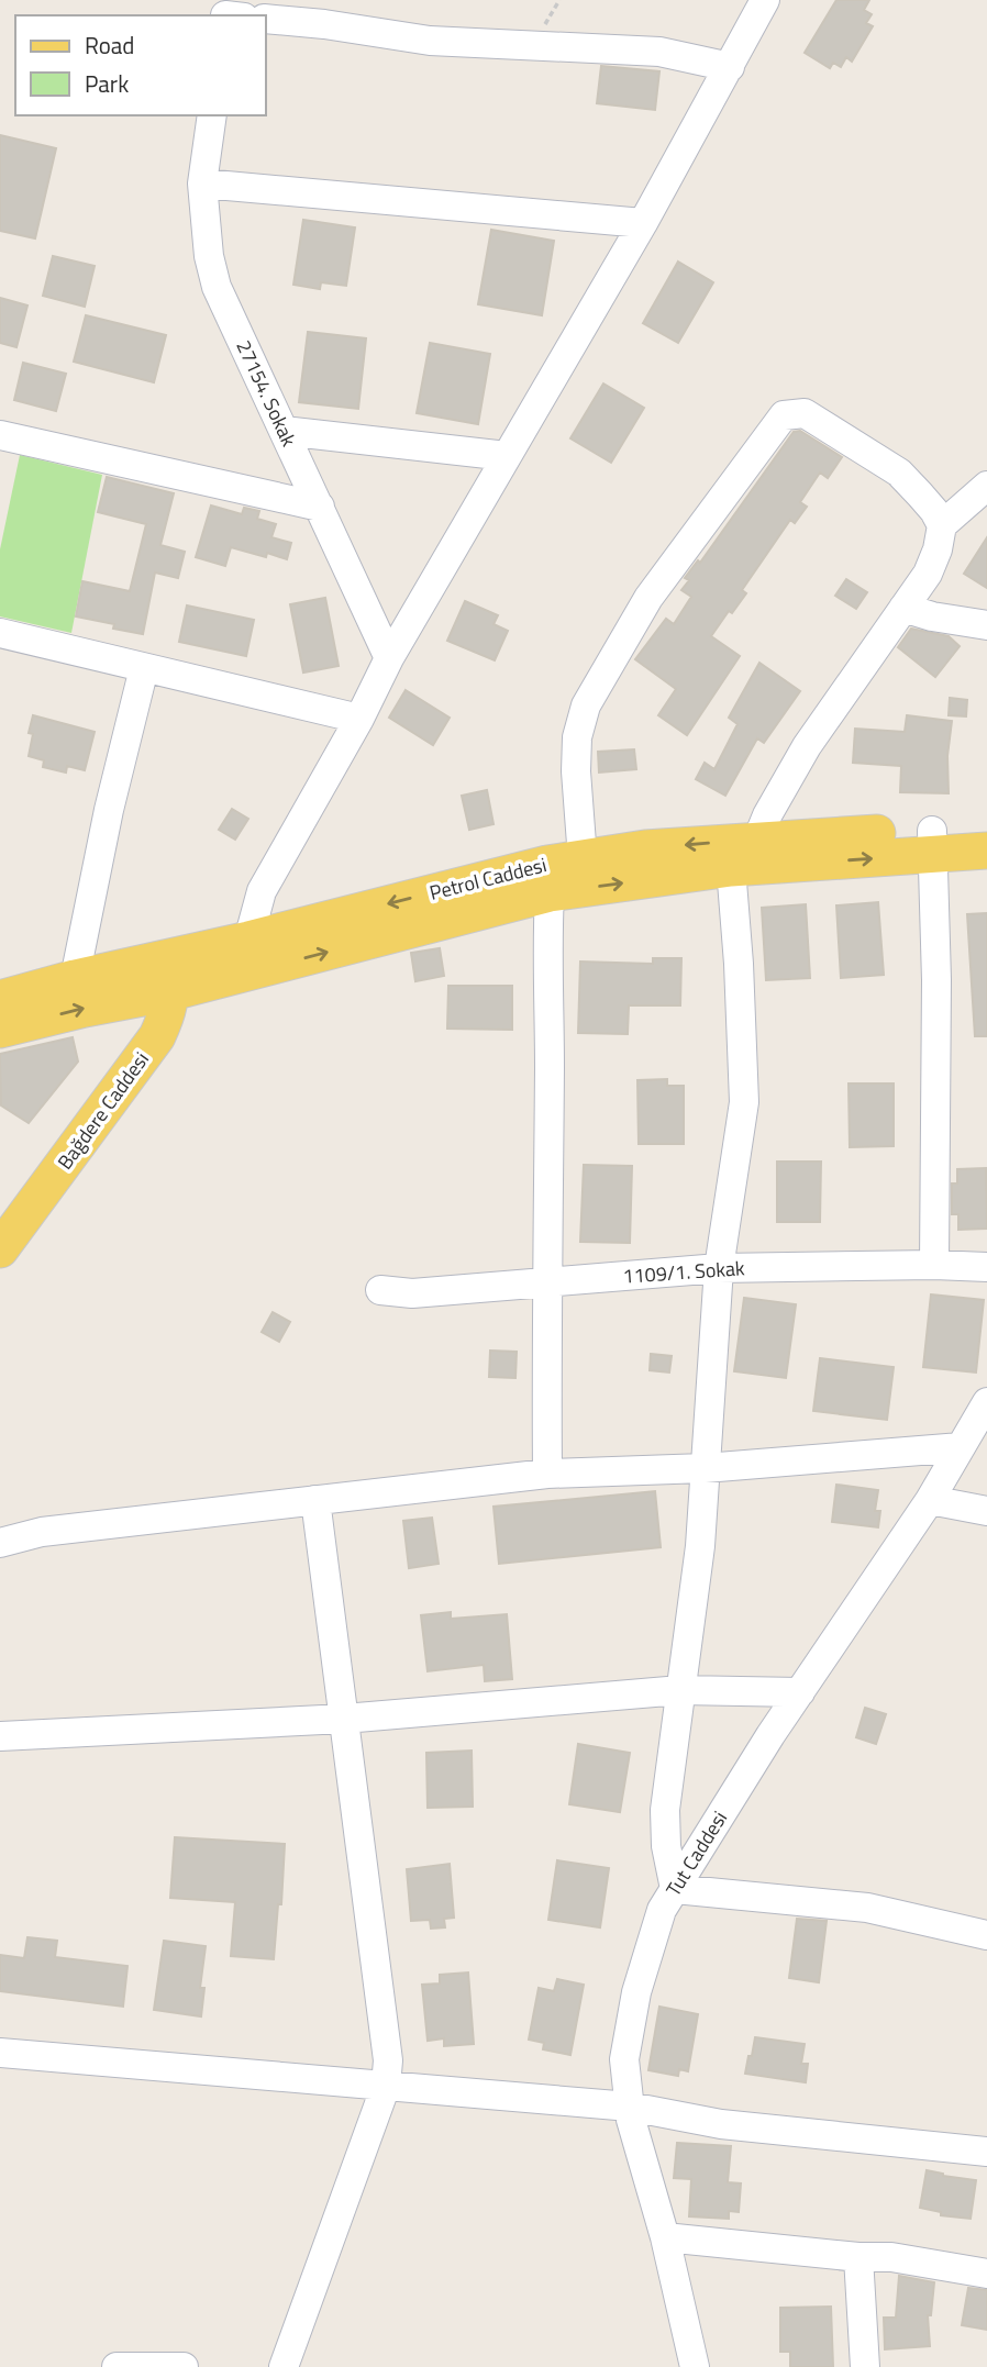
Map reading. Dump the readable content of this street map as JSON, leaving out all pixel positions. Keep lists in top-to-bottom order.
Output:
{
  "streets": {
    "main road": ["Petrol Caddesi", "Bağdere Caddesi"],
    "street": ["27154. Sokak", "1109/1. Sokak", "Tut Caddesi"]
  },
  "crossings": [
    ["Petrol Caddesi", "Bağdere Caddesi"]
  ],
  "legend": ["Road", "Park"]
}
